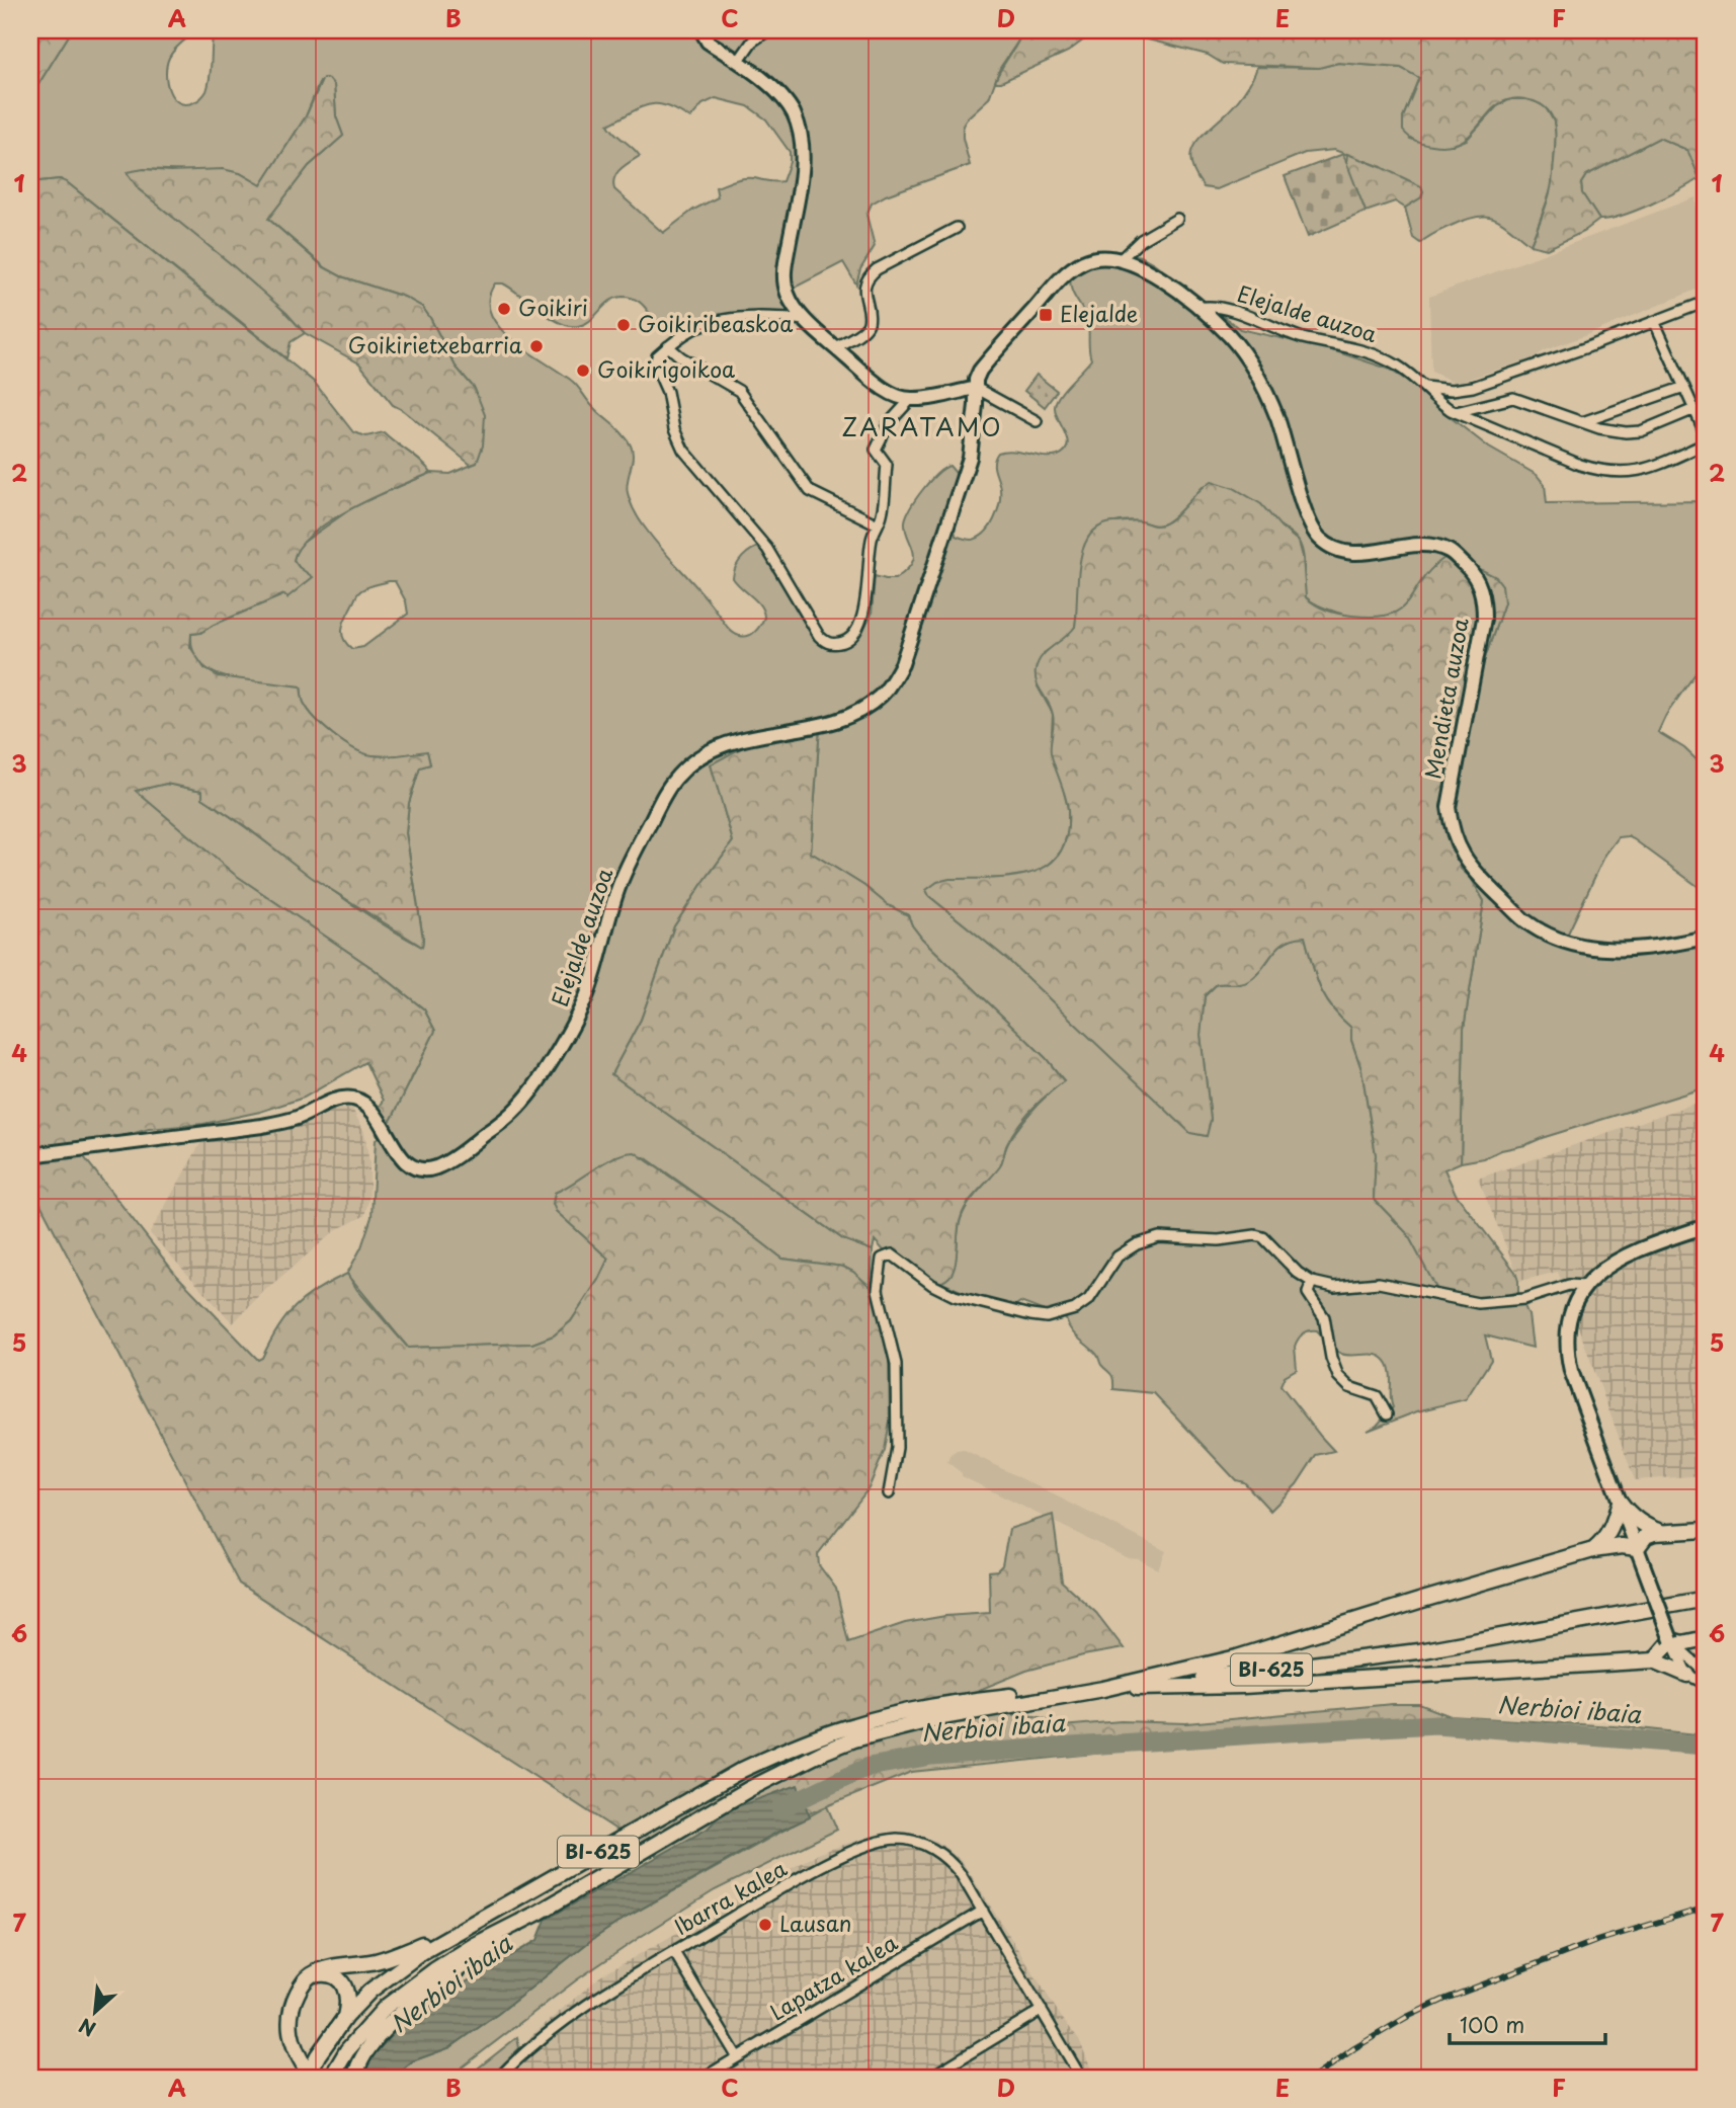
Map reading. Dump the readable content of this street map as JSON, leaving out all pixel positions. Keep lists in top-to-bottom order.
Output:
{
  "streets": {
    "main road": ["BI-625"],
    "street": [
      "Elejalde auzoa",
      "Mendieta auzoa",
      "Ibarra kalea",
      "Lapatza kalea"
    ]
  },
  "crossings": [
    ["Elejalde auzoa", "Mendieta auzoa"],
    ["Ibarra kalea", "Lapatza kalea"]
  ],
  "districts": ["ZARATAMO"],
  "water": ["Nerbioi ibaia"],
  "places": {
    "other": [
      "Goikiri",
      "Goikiribeaskoa",
      "Goikirietxebarria",
      "Goikirigoikoa",
      "Lausan"
    ],
    "transit": ["Elejalde"]
  },
  "scale_bar": "100 m",
  "north": "bottom left",
  "grid": {
    "columns": [
      "A",
      "B",
      "C",
      "D",
      "E",
      "F"
    ],
    "rows": [
      "1",
      "2",
      "3",
      "4",
      "5",
      "6",
      "7"
    ]
  }
}
